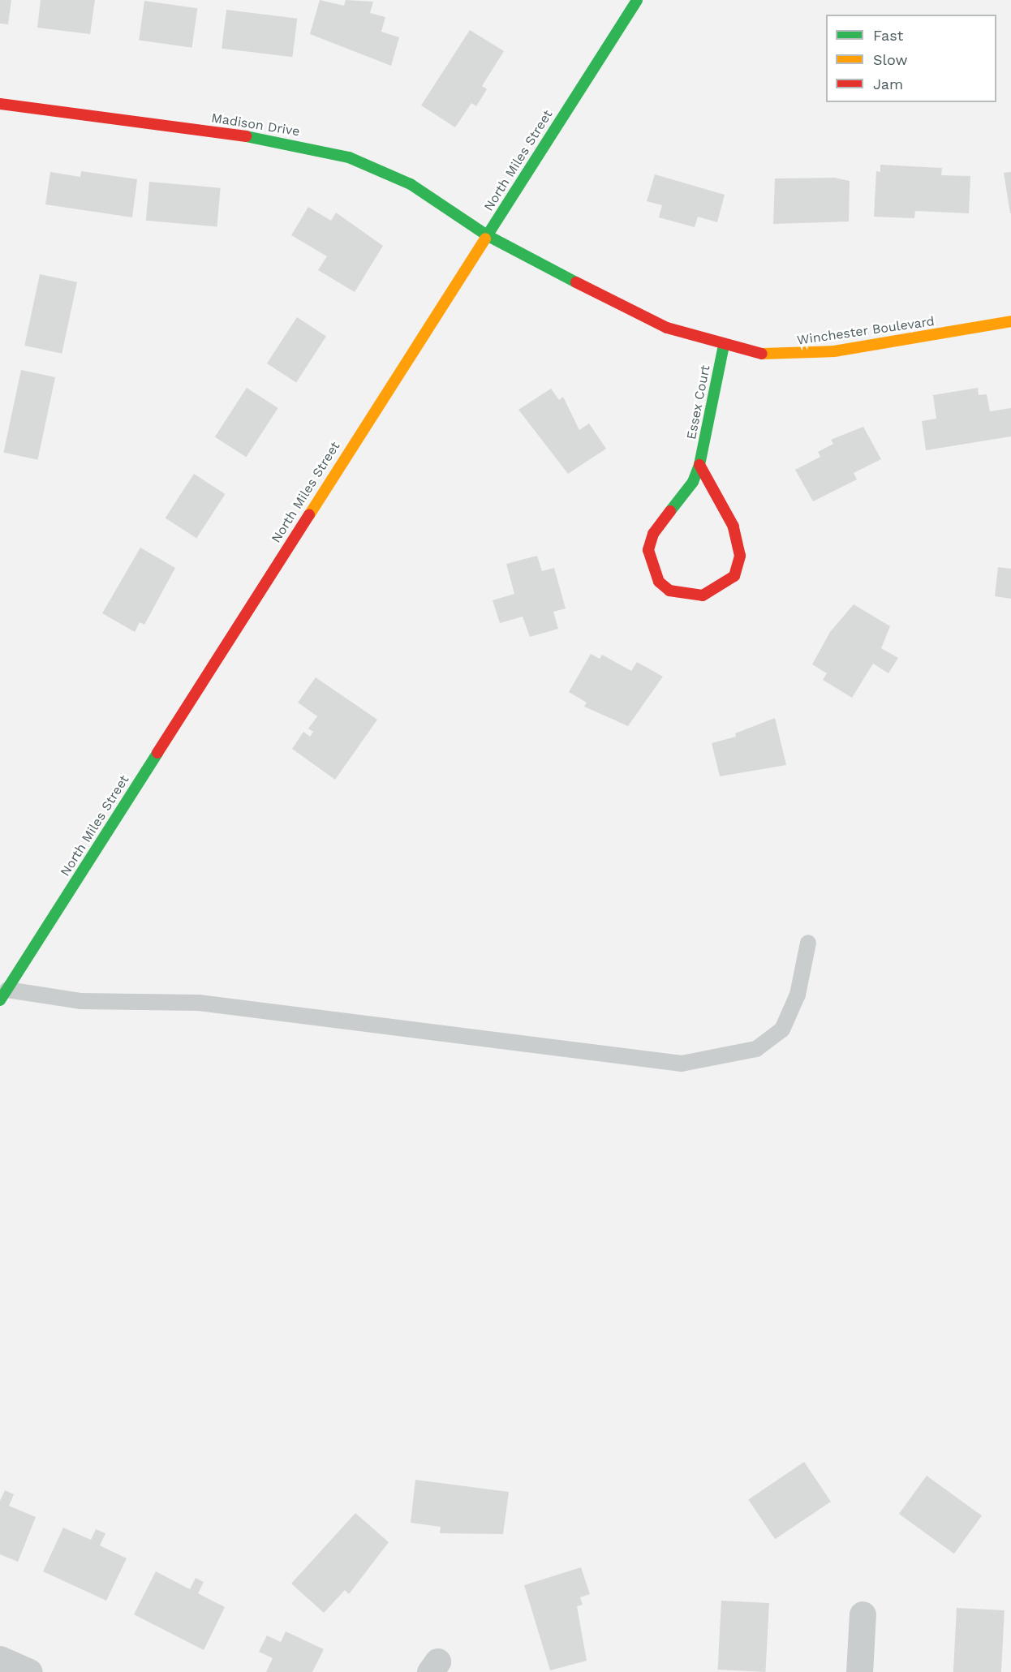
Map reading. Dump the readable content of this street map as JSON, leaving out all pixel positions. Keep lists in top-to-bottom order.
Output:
{
  "streets": {
    "street": [
      "Madison Drive",
      "North Miles Street",
      "Winchester Boulevard",
      "Essex Court"
    ]
  },
  "crossings": [
    ["Madison Drive", "North Miles Street"],
    ["Madison Drive", "Winchester Boulevard"],
    ["North Miles Street", "Winchester Boulevard"],
    ["Winchester Boulevard", "Essex Court"]
  ],
  "legend": ["Fast", "Slow", "Jam"]
}
